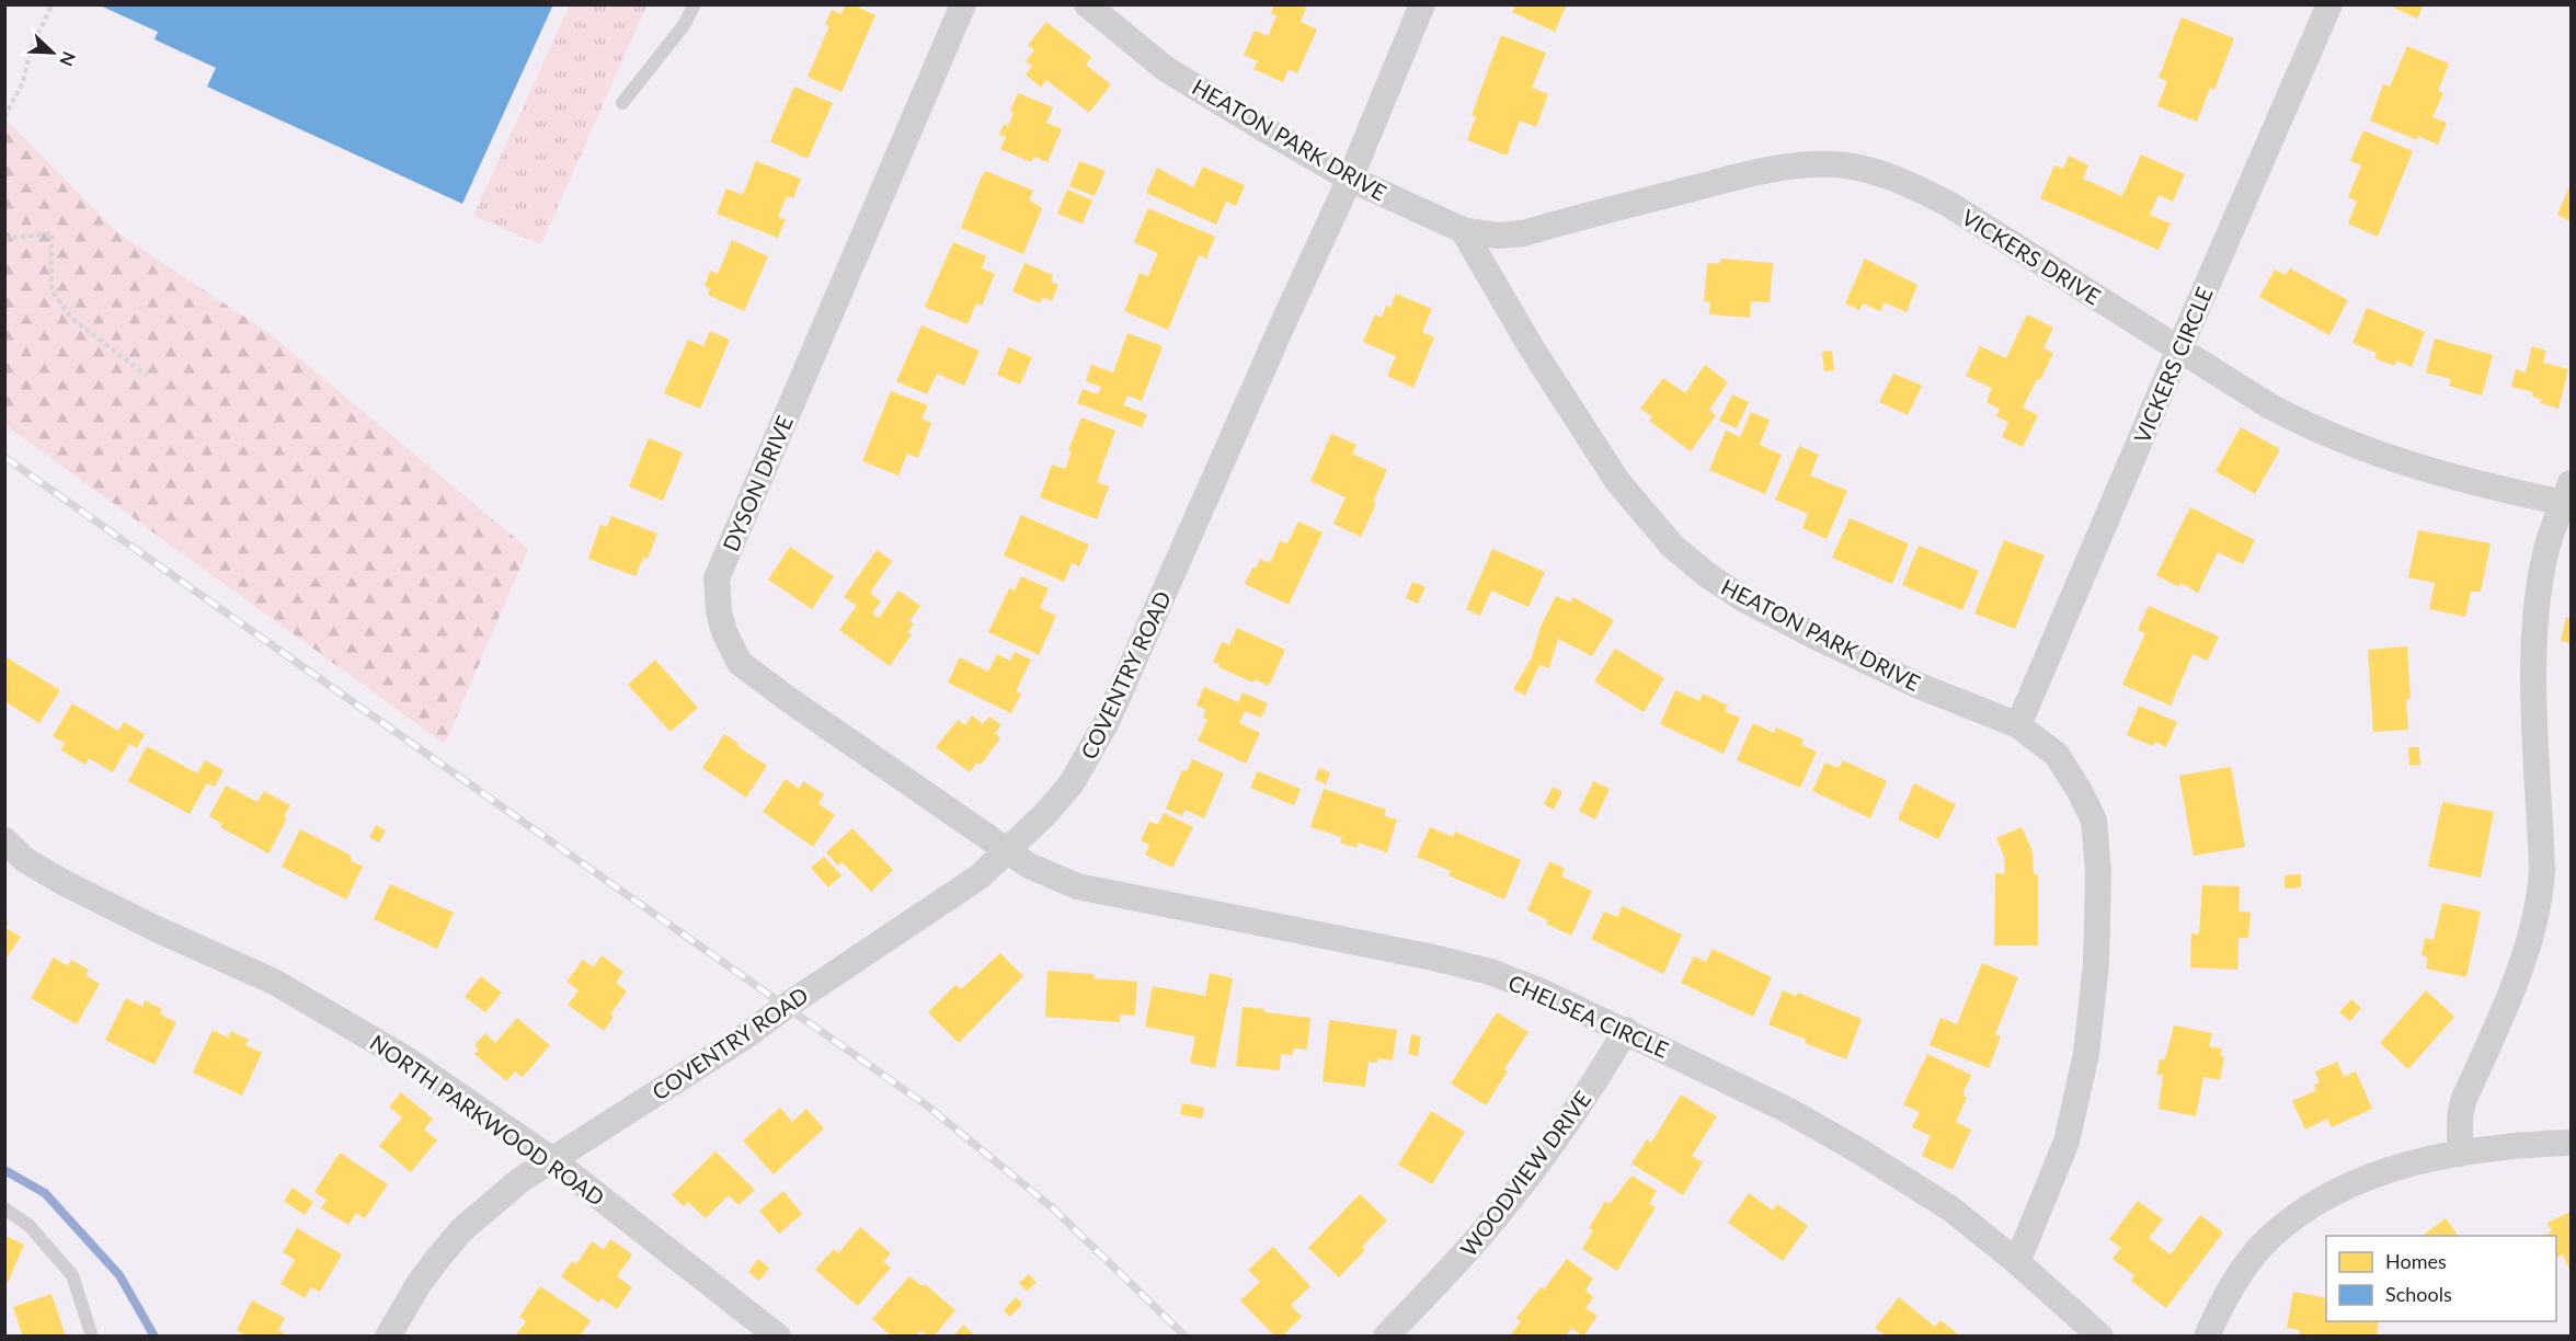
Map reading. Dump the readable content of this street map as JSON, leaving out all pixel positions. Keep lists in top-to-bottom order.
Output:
{
  "streets": {
    "street": [
      "HEATON PARK DRIVE",
      "VICKERS DRIVE",
      "VICKERS CIRCLE",
      "DYSON DRIVE",
      "COVENTRY ROAD",
      "CHELSEA CIRCLE",
      "NORTH PARKWOOD ROAD",
      "WOODVIEW DRIVE"
    ]
  },
  "crossings": [
    ["HEATON PARK DRIVE", "VICKERS DRIVE"],
    ["HEATON PARK DRIVE", "VICKERS CIRCLE"],
    ["HEATON PARK DRIVE", "COVENTRY ROAD"],
    ["HEATON PARK DRIVE", "CHELSEA CIRCLE"],
    ["VICKERS DRIVE", "VICKERS CIRCLE"],
    ["DYSON DRIVE", "COVENTRY ROAD"],
    ["DYSON DRIVE", "CHELSEA CIRCLE"],
    ["COVENTRY ROAD", "CHELSEA CIRCLE"],
    ["COVENTRY ROAD", "NORTH PARKWOOD ROAD"],
    ["CHELSEA CIRCLE", "WOODVIEW DRIVE"]
  ],
  "legend": ["Homes", "Schools"],
  "north": "bottom right"
}
